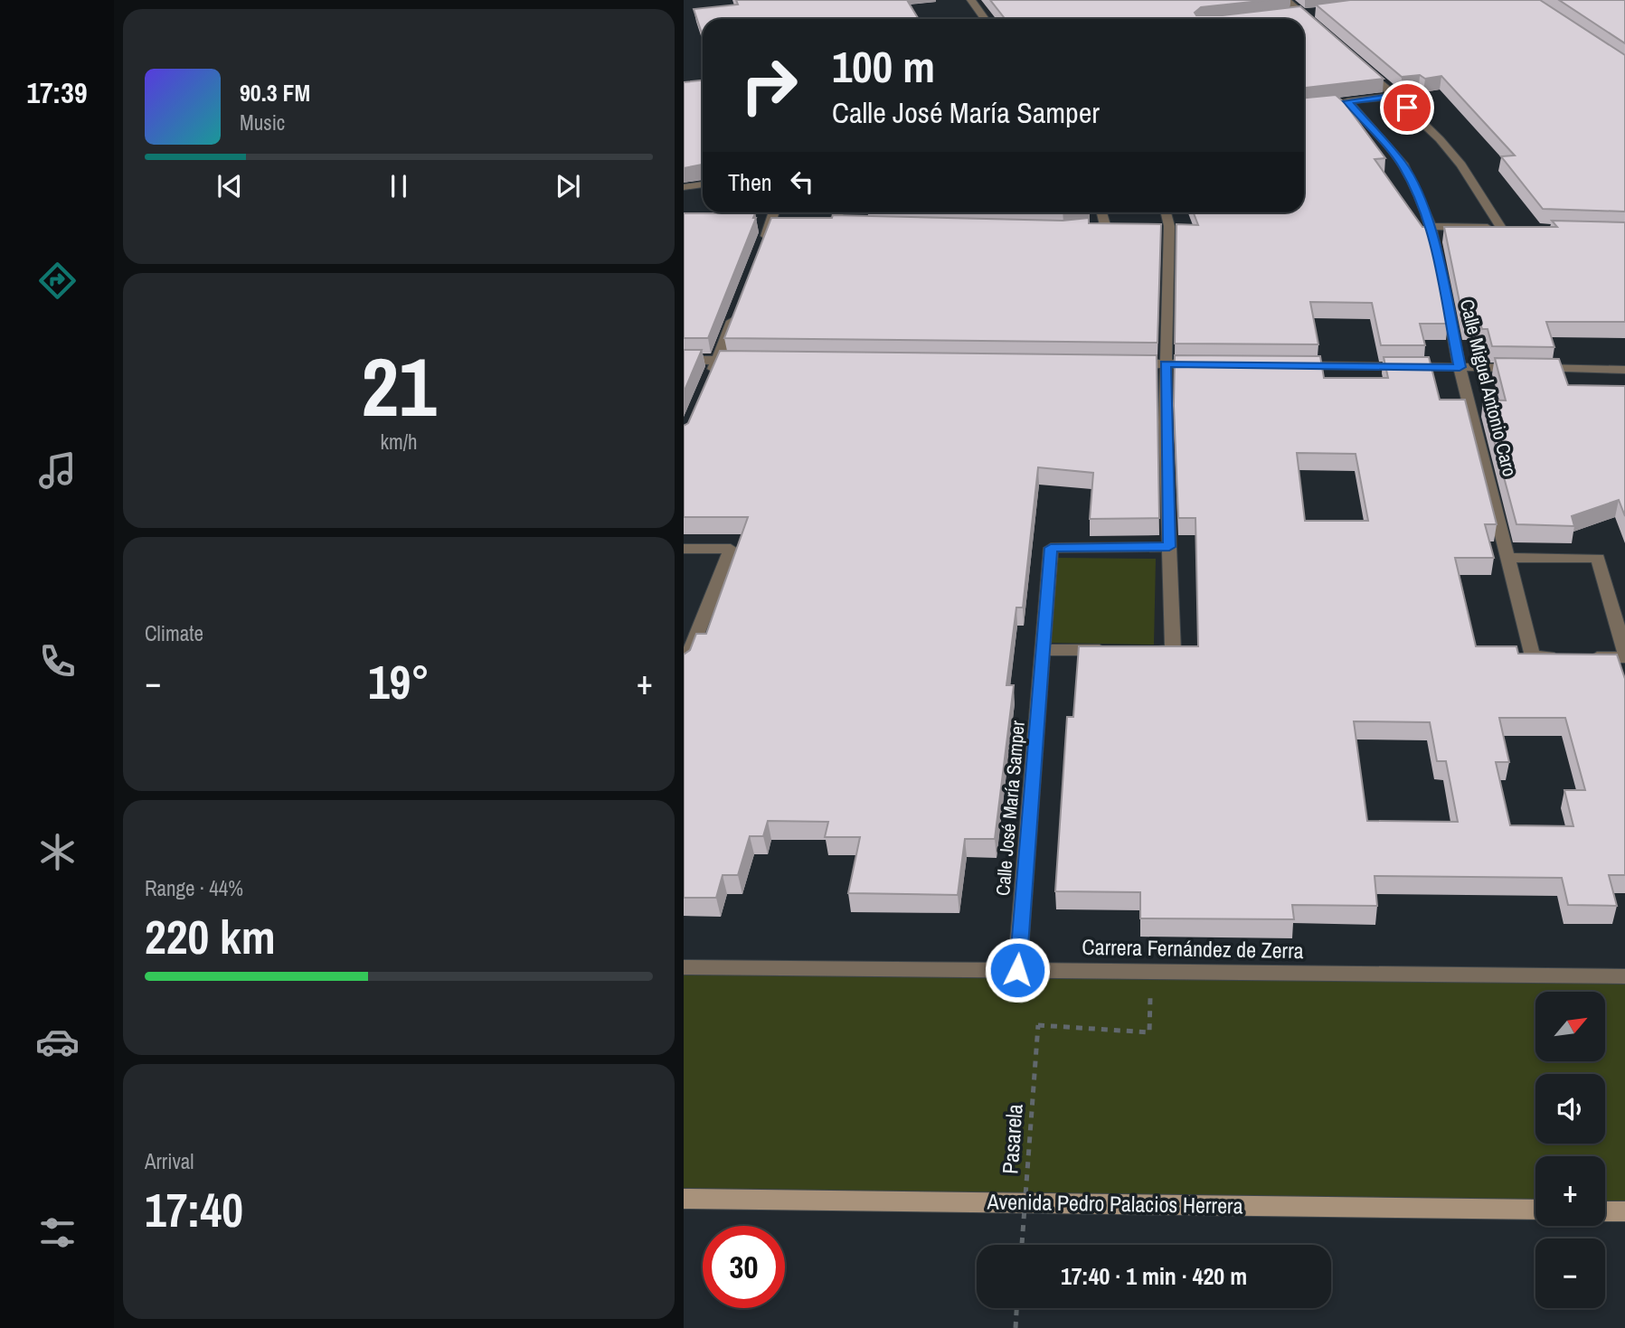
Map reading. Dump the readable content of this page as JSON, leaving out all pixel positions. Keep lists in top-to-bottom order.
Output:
{
  "streets": {
    "main road": ["Avenida Pedro Palacios Herrera"],
    "street": ["Calle Miguel Antonio Caro", "Calle José María Samper", "Carrera Fernández de Zerra"],
    "path": ["Pasarela"]
  },
  "crossings": [
    ["Calle José María Samper", "Carrera Fernández de Zerra"]
  ],
  "north": "top right",
  "page": {
    "tabs": "17:39",
    "turn": ["100 m", "Calle José María Samper"],
    "song": ["90.3 FM", "Music"],
    "then": "Then",
    "tile": [
      ["21", "km/h"],
      "Climate",
      ["Range · 44%", "220 km"],
      ["Arrival", "17:40"]
    ],
    "heat": ["−", "19°", "+"],
    "map_buttons": ["+", "−"],
    "limit": "30",
    "trip": "17:40 · 1 min · 420 m"
  }
}
